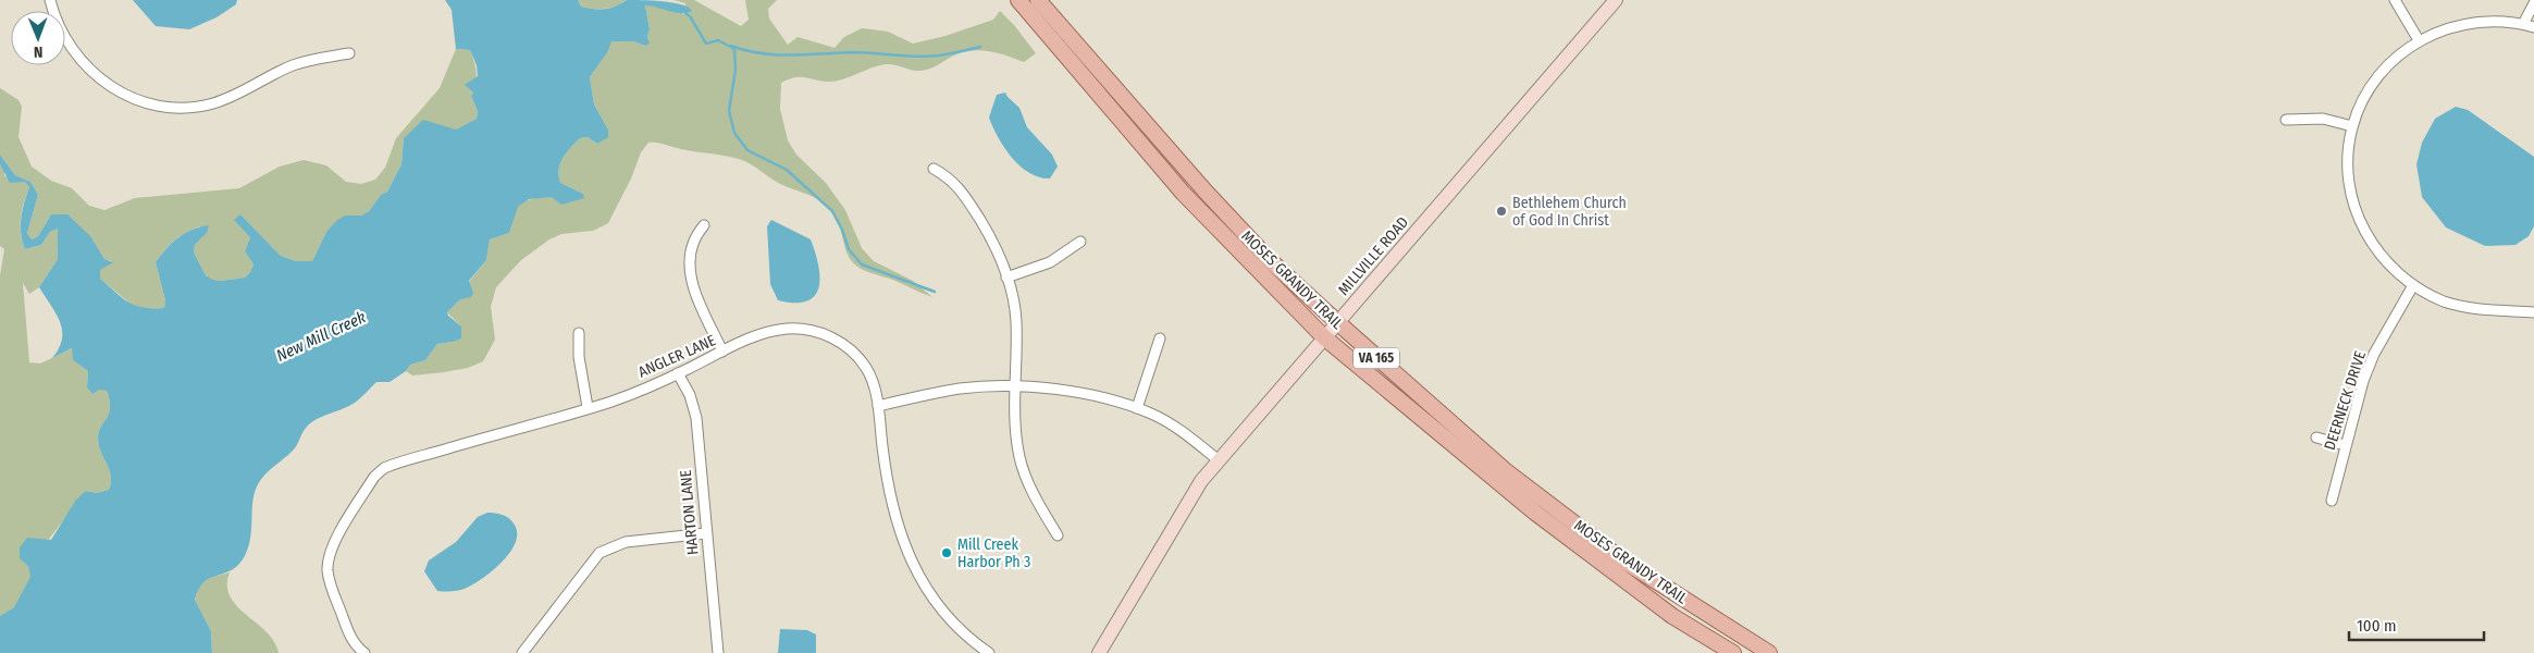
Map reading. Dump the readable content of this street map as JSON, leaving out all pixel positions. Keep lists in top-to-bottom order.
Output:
{
  "streets": {
    "main road": ["MOSES GRANDY TRAIL", "VA 165"],
    "street": [
      "MILLVILLE ROAD",
      "ANGLER LANE",
      "DEERNECK DRIVE",
      "HARTON LANE"
    ]
  },
  "crossings": [
    ["MILLVILLE ROAD", "MOSES GRANDY TRAIL"],
    ["ANGLER LANE", "HARTON LANE"]
  ],
  "water": ["New Mill Creek"],
  "places": ["Bethlehem Church of God In Christ", "Mill Creek Harbor Ph 3"],
  "scale_bar": "100 m",
  "north": "bottom"
}
